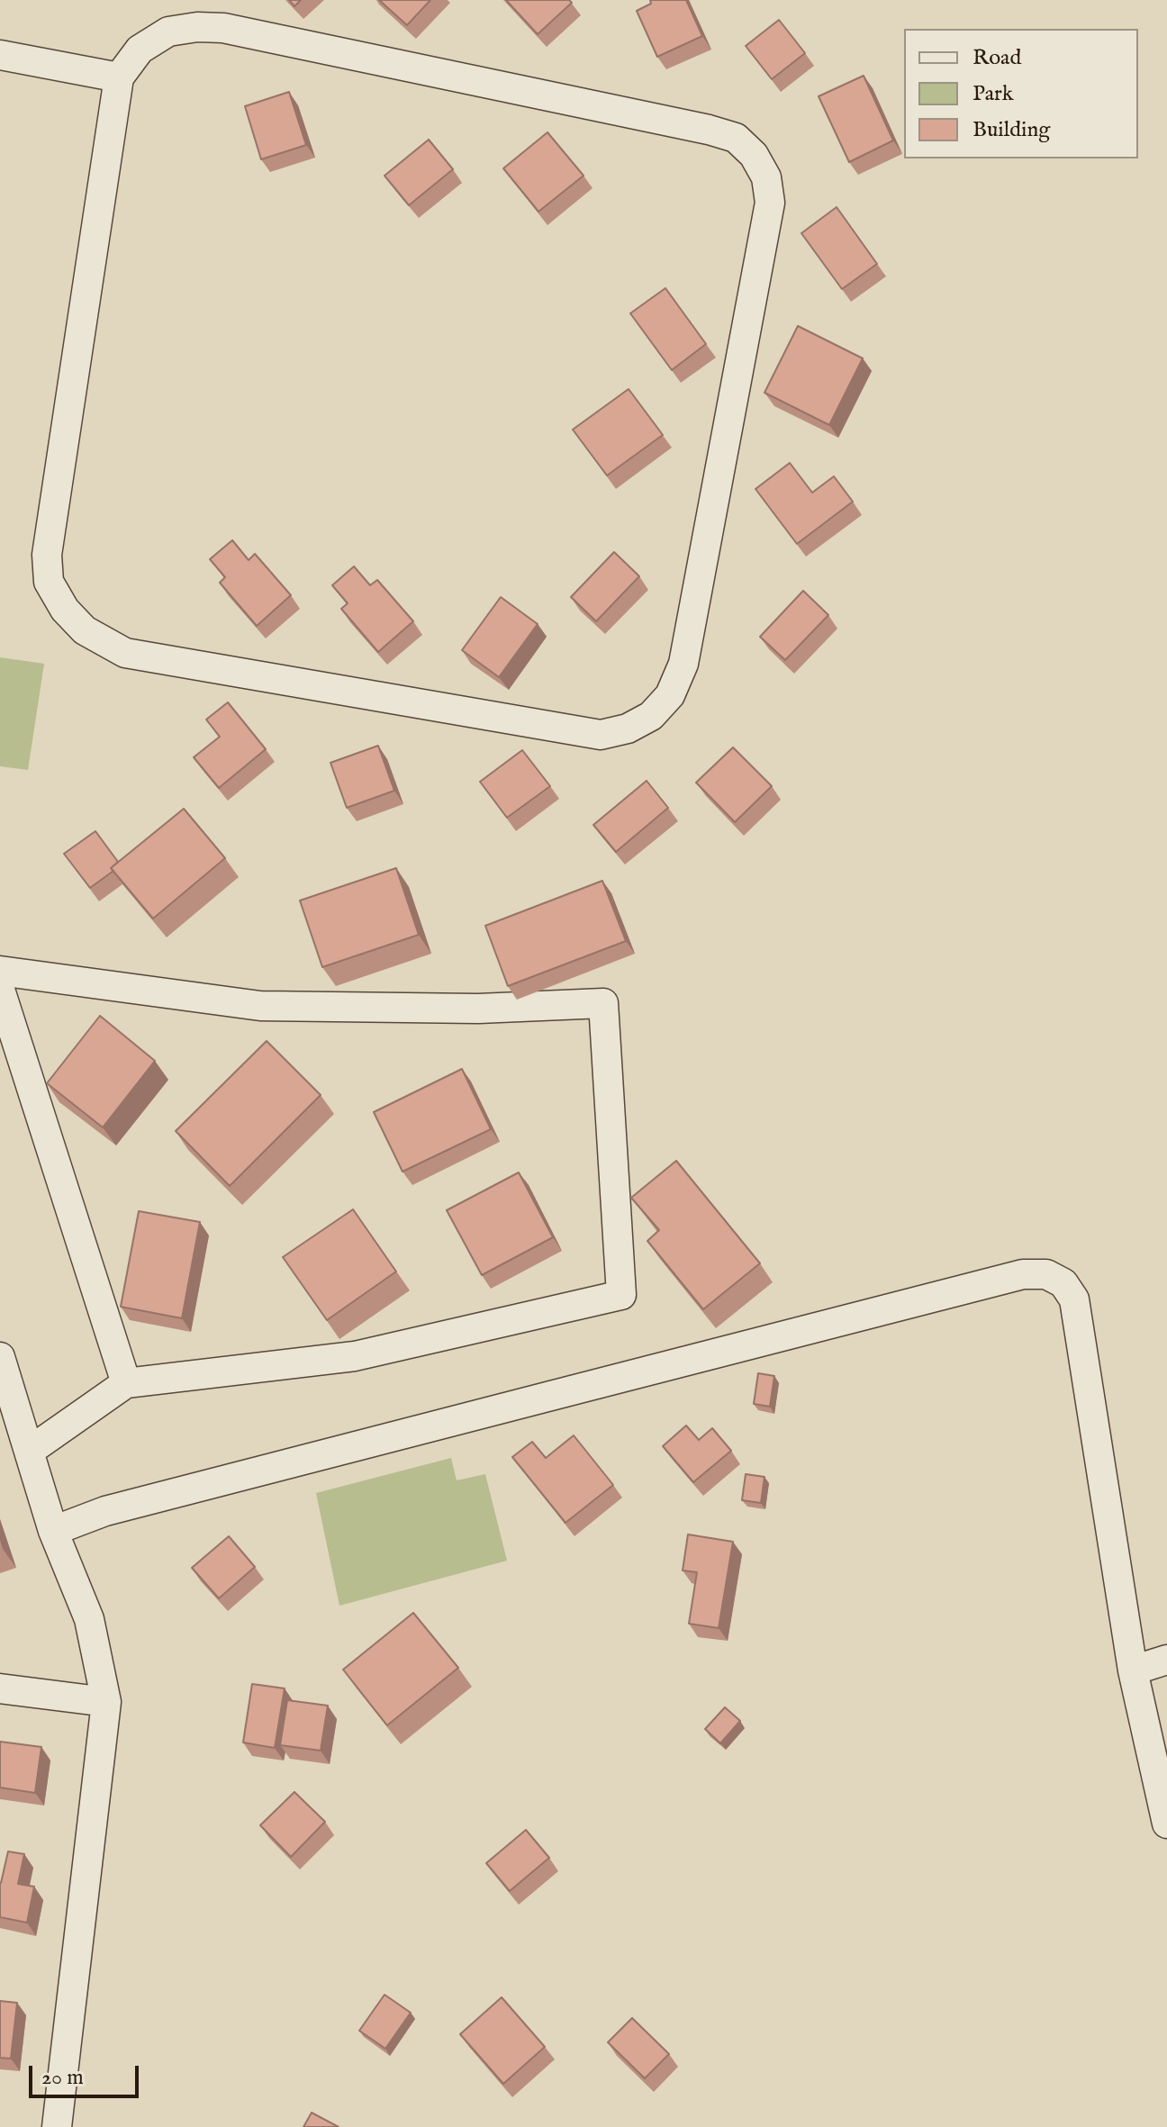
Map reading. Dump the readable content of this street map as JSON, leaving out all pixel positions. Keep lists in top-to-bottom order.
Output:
{
  "legend": ["Road", "Park", "Building"],
  "scale_bar": "20 m"
}
